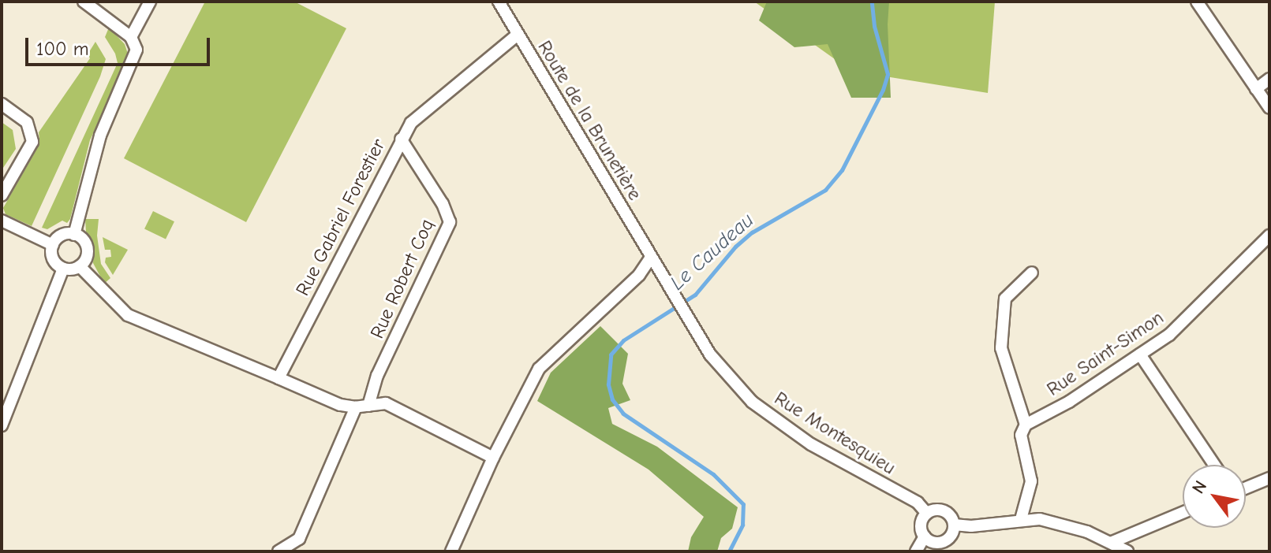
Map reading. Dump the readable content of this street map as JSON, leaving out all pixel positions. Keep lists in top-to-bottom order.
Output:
{
  "streets": {
    "street": [
      "Route de la Brunetière",
      "Rue Gabriel Forestier",
      "Rue Robert Coq",
      "Rue Saint-Simon",
      "Rue Montesquieu"
    ]
  },
  "crossings": [
    ["Route de la Brunetière", "Rue Gabriel Forestier"],
    ["Route de la Brunetière", "Rue Montesquieu"],
    ["Rue Gabriel Forestier", "Rue Robert Coq"]
  ],
  "water": ["Le Caudeau"],
  "scale_bar": "100 m",
  "north": "top left"
}
